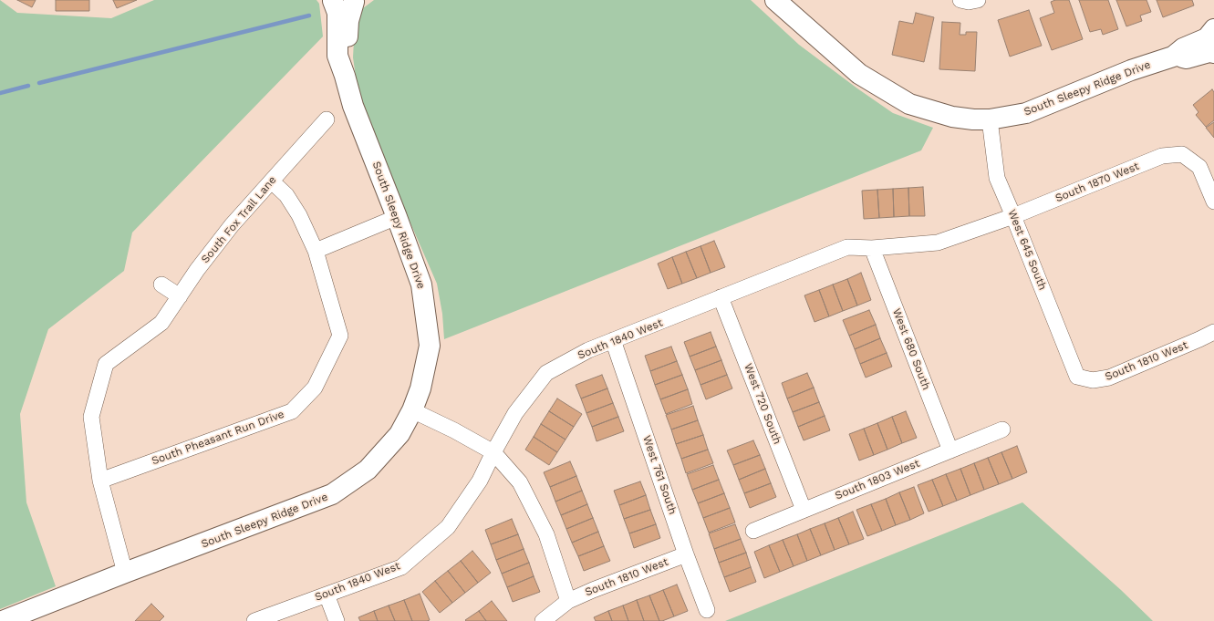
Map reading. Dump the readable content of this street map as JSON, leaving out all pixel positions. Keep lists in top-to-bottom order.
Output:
{
  "streets": {
    "street": [
      "South Sleepy Ridge Drive",
      "South 1870 West",
      "South Fox Trail Lane",
      "West 645 South",
      "South 1840 West",
      "West 680 South",
      "South 1810 West",
      "West 720 South",
      "South Pheasant Run Drive",
      "West 761 South",
      "South 1803 West"
    ]
  },
  "crossings": [
    ["South Sleepy Ridge Drive", "West 645 South"],
    ["South 1870 West", "West 645 South"],
    ["South 1870 West", "South 1840 West"],
    ["South Fox Trail Lane", "South Pheasant Run Drive"],
    ["West 645 South", "South 1840 West"],
    ["West 645 South", "South 1810 West"],
    ["South 1840 West", "West 680 South"],
    ["South 1840 West", "West 720 South"],
    ["South 1840 West", "West 761 South"],
    ["West 680 South", "South 1803 West"],
    ["South 1810 West", "West 761 South"],
    ["West 720 South", "South 1803 West"]
  ]
}
